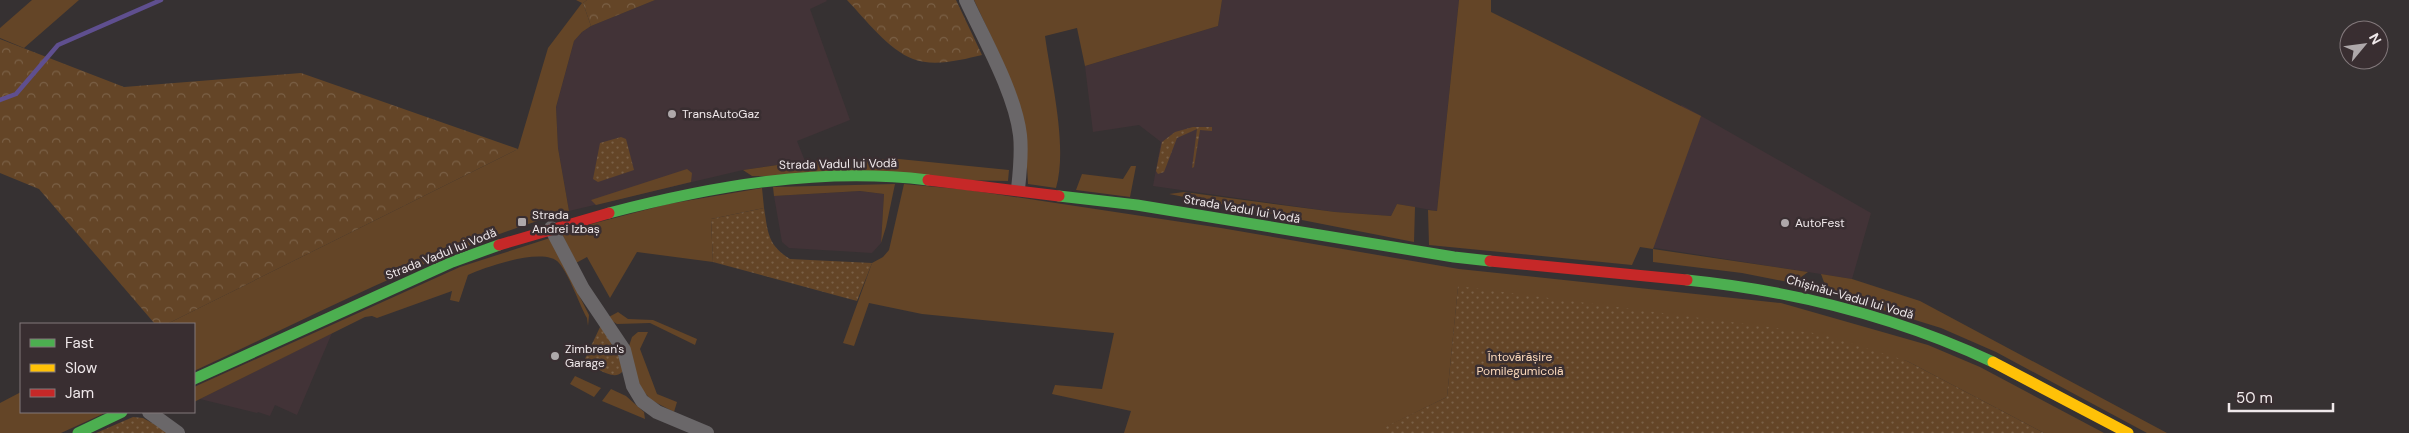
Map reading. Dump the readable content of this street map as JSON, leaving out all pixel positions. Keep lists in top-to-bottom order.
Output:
{
  "streets": {
    "main road": ["Strada Vadul lui Vodă", "Chișinău-Vadul lui Vodă"]
  },
  "crossings": [
    ["Strada Vadul lui Vodă", "Chișinău-Vadul lui Vodă"]
  ],
  "parks": ["Întovărășire Pomilegumicolă"],
  "places": {
    "other": ["TransAutoGaz", "AutoFest", "Zimbrean's Garage"],
    "transit": ["Strada Andrei Izbaș"]
  },
  "legend": ["Fast", "Slow", "Jam"],
  "scale_bar": "50 m",
  "north": "top right"
}
